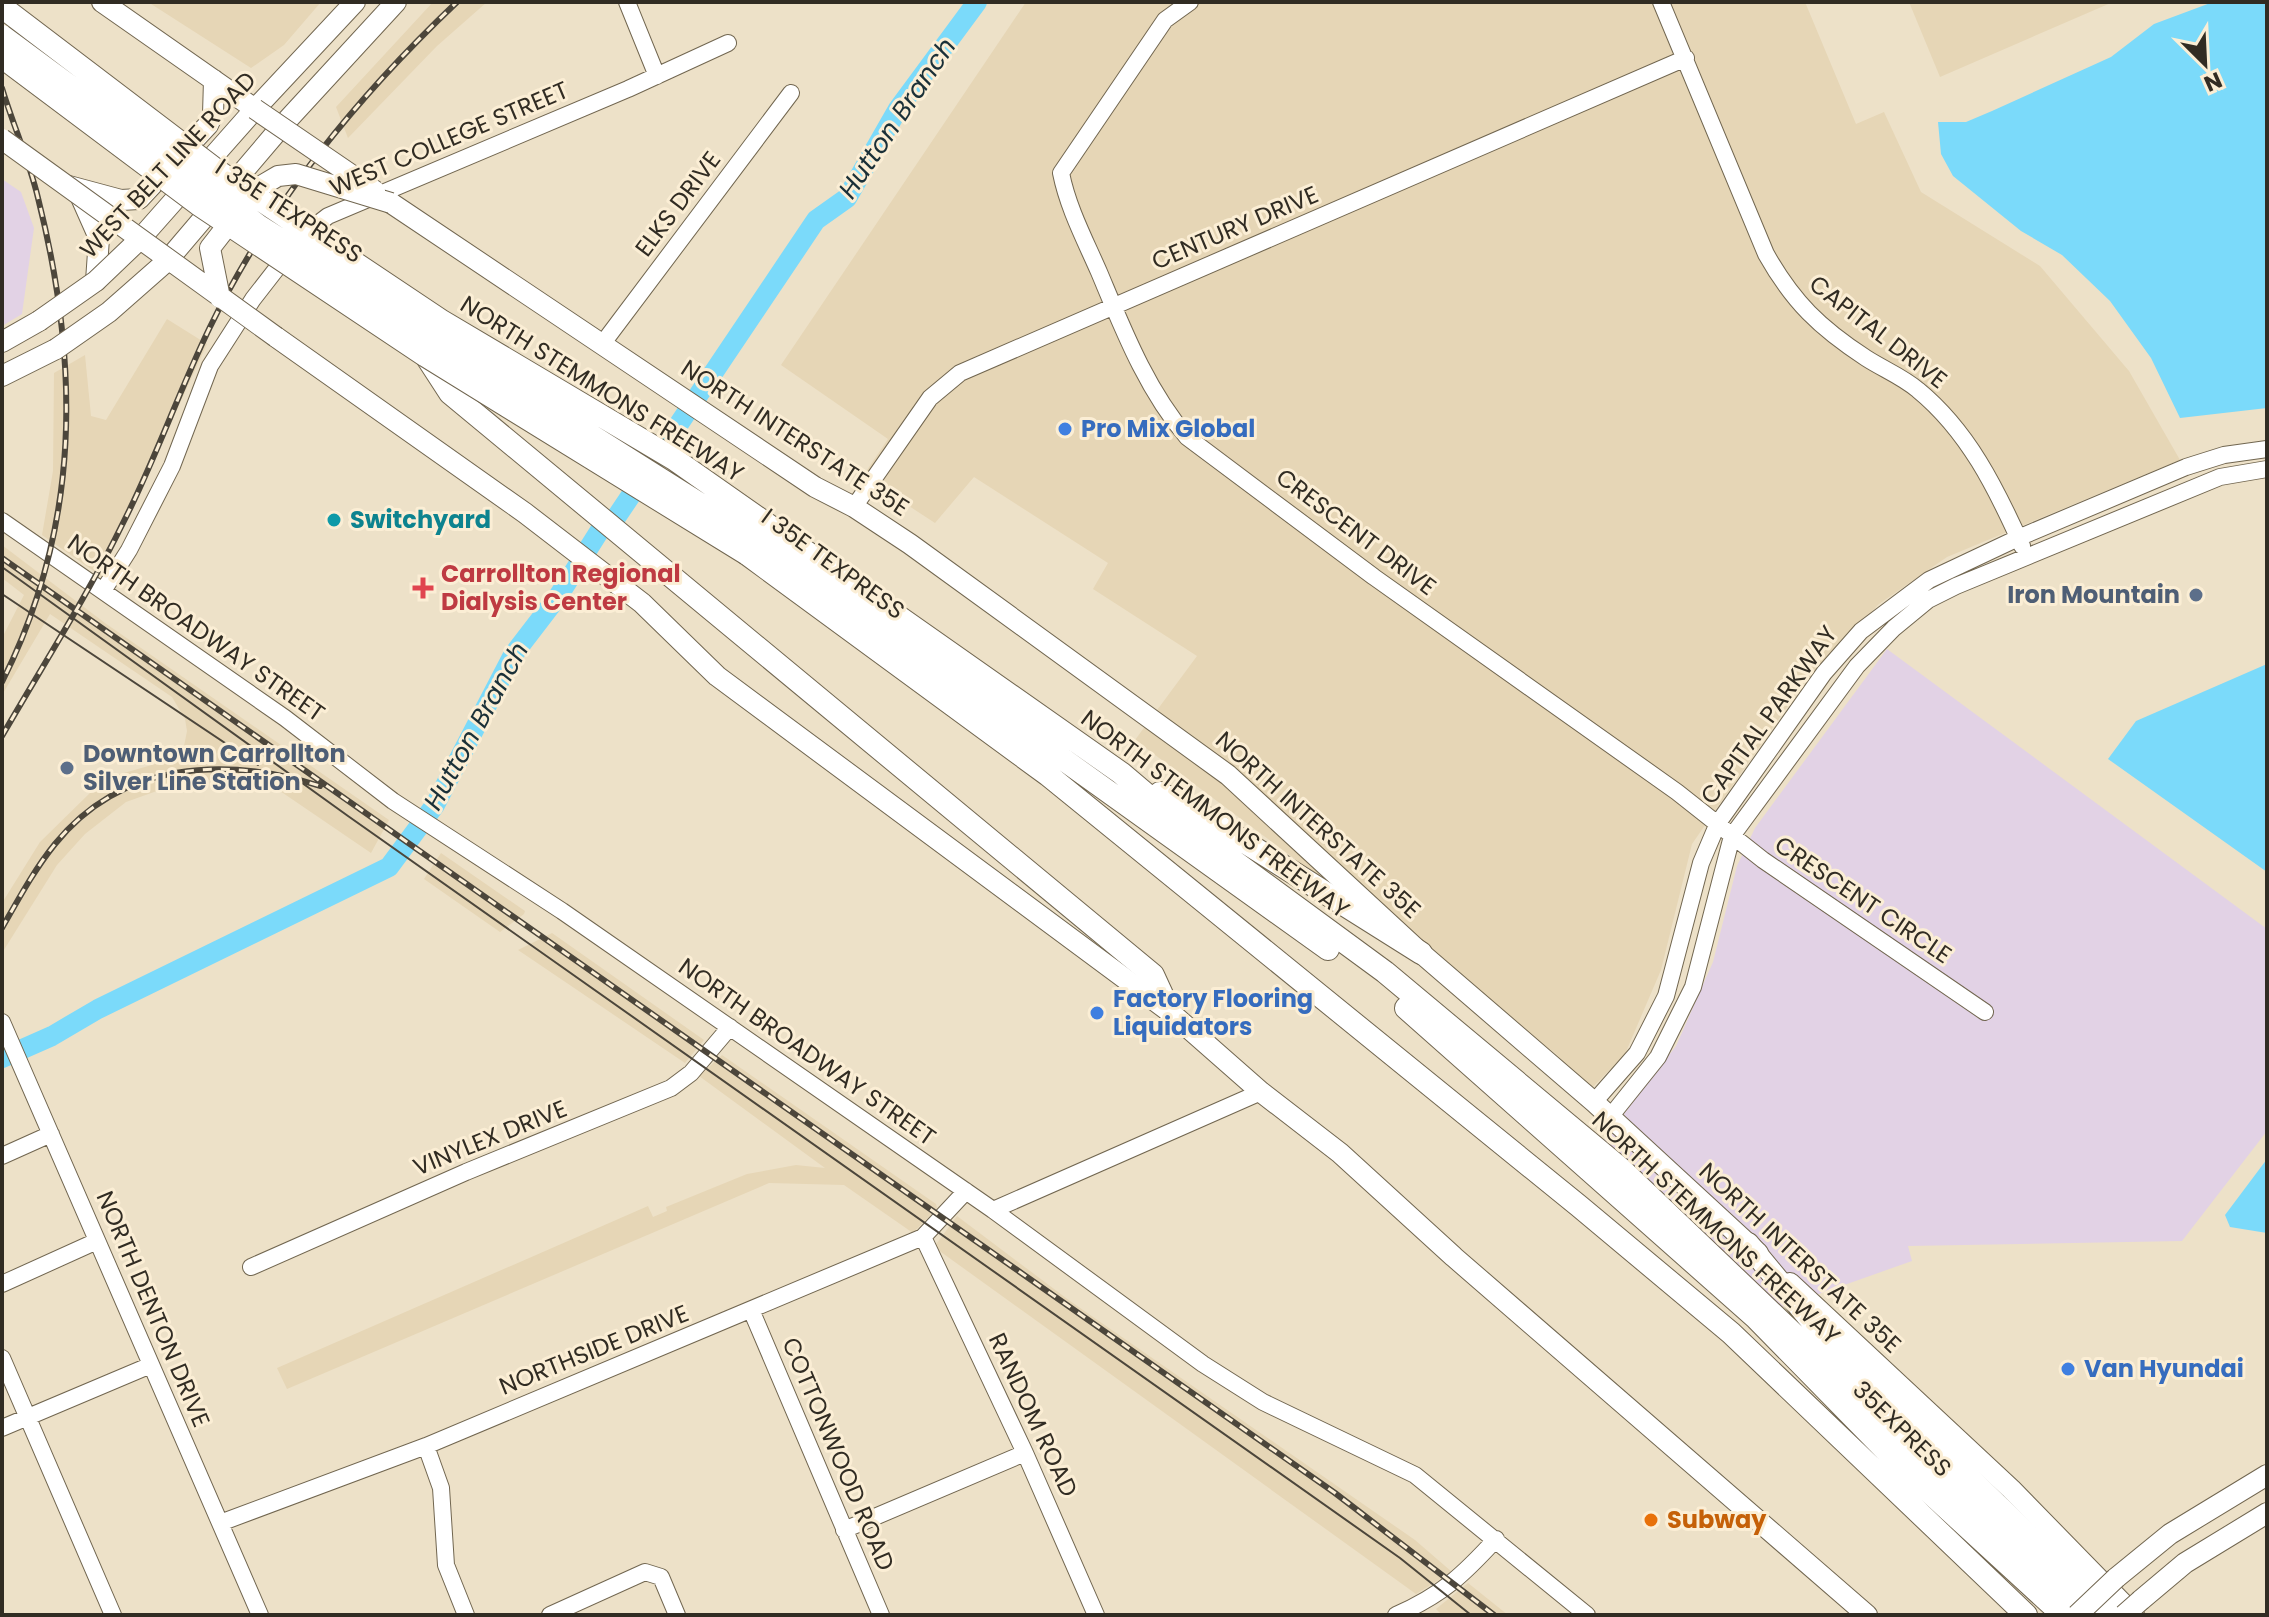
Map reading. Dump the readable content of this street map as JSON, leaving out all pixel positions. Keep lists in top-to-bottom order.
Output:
{
  "streets": {
    "highway": ["I 35E TEXPRESS", "NORTH STEMMONS FREEWAY", "35EXPRESS"],
    "main road": ["WEST BELT LINE ROAD", "NORTH INTERSTATE 35E"],
    "street": [
      "WEST COLLEGE STREET",
      "ELKS DRIVE",
      "CENTURY DRIVE",
      "CAPITAL DRIVE",
      "CRESCENT DRIVE",
      "NORTH BROADWAY STREET",
      "CAPITAL PARKWAY",
      "CRESCENT CIRCLE",
      "VINYLEX DRIVE",
      "NORTH DENTON DRIVE",
      "NORTHSIDE DRIVE",
      "RANDOM ROAD",
      "COTTONWOOD ROAD"
    ]
  },
  "crossings": [
    ["WEST COLLEGE STREET", "NORTH BROADWAY STREET"],
    ["WEST BELT LINE ROAD", "NORTH INTERSTATE 35E"],
    ["ELKS DRIVE", "NORTH INTERSTATE 35E"],
    ["I 35E TEXPRESS", "NORTH STEMMONS FREEWAY"],
    ["I 35E TEXPRESS", "35EXPRESS"],
    ["CENTURY DRIVE", "CAPITAL DRIVE"],
    ["CENTURY DRIVE", "NORTH INTERSTATE 35E"],
    ["CENTURY DRIVE", "CRESCENT DRIVE"],
    ["CAPITAL DRIVE", "CAPITAL PARKWAY"],
    ["NORTH INTERSTATE 35E", "CAPITAL PARKWAY"],
    ["CRESCENT DRIVE", "CAPITAL PARKWAY"],
    ["CRESCENT DRIVE", "CRESCENT CIRCLE"],
    ["NORTH BROADWAY STREET", "VINYLEX DRIVE"],
    ["NORTH BROADWAY STREET", "NORTHSIDE DRIVE"],
    ["CAPITAL PARKWAY", "CRESCENT CIRCLE"],
    ["NORTH DENTON DRIVE", "NORTHSIDE DRIVE"],
    ["NORTHSIDE DRIVE", "RANDOM ROAD"],
    ["NORTHSIDE DRIVE", "COTTONWOOD ROAD"]
  ],
  "water": ["Hutton Branch"],
  "places": {
    "other": [
      "Pro Mix Global",
      "Switchyard",
      "Iron Mountain",
      "Downtown Carrollton Silver Line Station",
      "Factory Flooring Liquidators",
      "Van Hyundai",
      "Subway"
    ],
    "health": ["Carrollton Regional Dialysis Center"]
  },
  "north": "bottom right"
}
